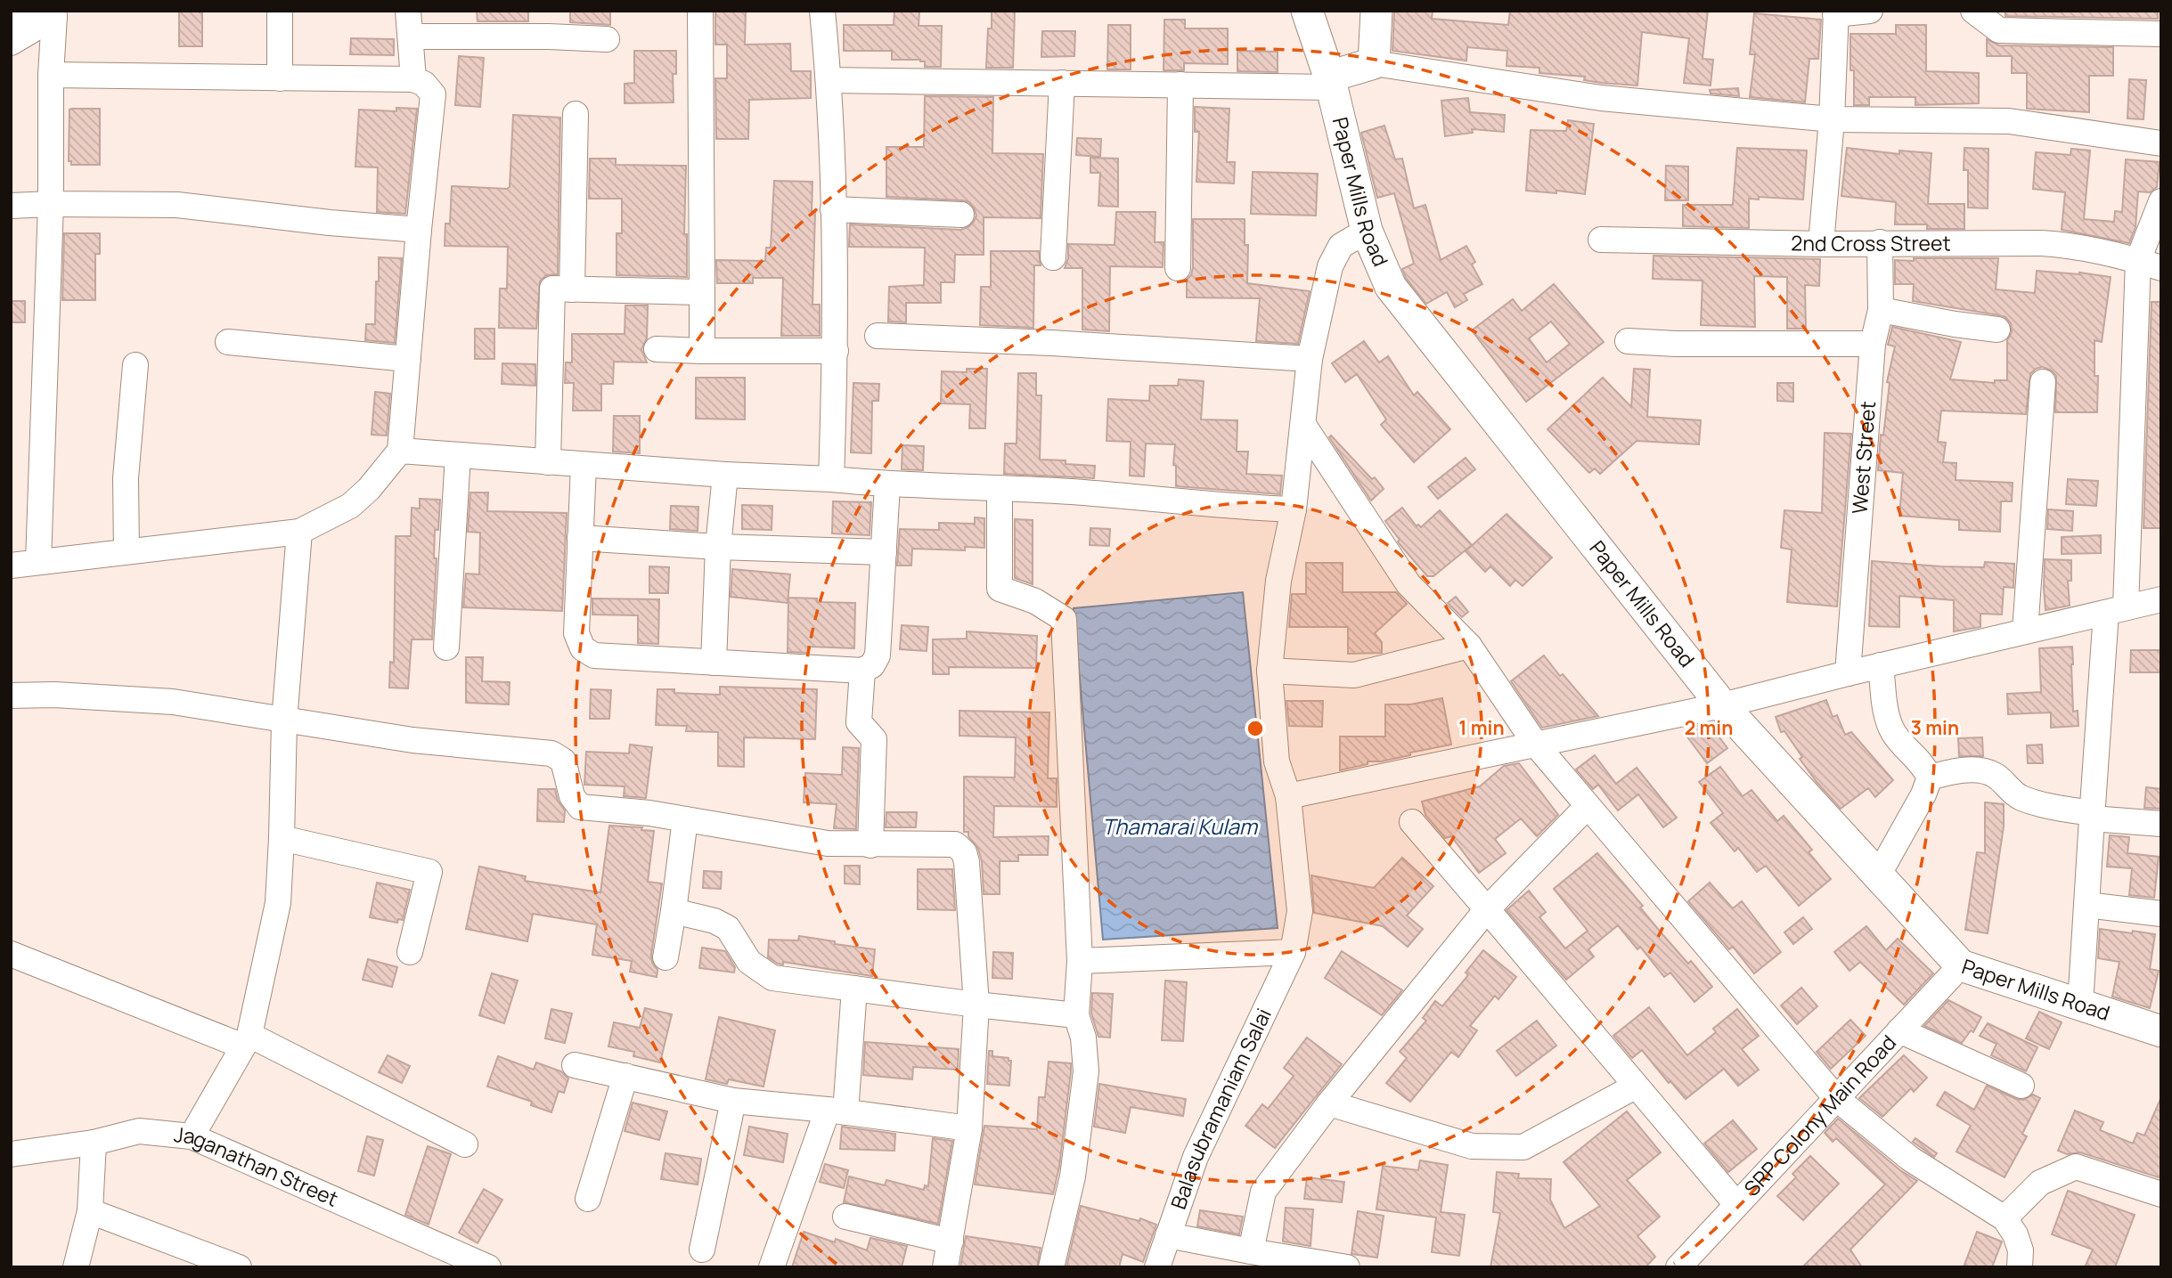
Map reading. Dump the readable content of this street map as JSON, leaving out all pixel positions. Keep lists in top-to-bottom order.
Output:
{
  "streets": {
    "main road": ["Paper Mills Road"],
    "street": [
      "2nd Cross Street",
      "West Street",
      "Balasubramaniam Salai",
      "SRP Colony Main Road",
      "Jaganathan Street"
    ]
  },
  "crossings": [
    ["Paper Mills Road", "Balasubramaniam Salai"],
    ["Paper Mills Road", "SRP Colony Main Road"],
    ["2nd Cross Street", "West Street"]
  ],
  "water": ["Thamarai Kulam"],
  "rings": ["1 min", "2 min", "3 min"]
}
